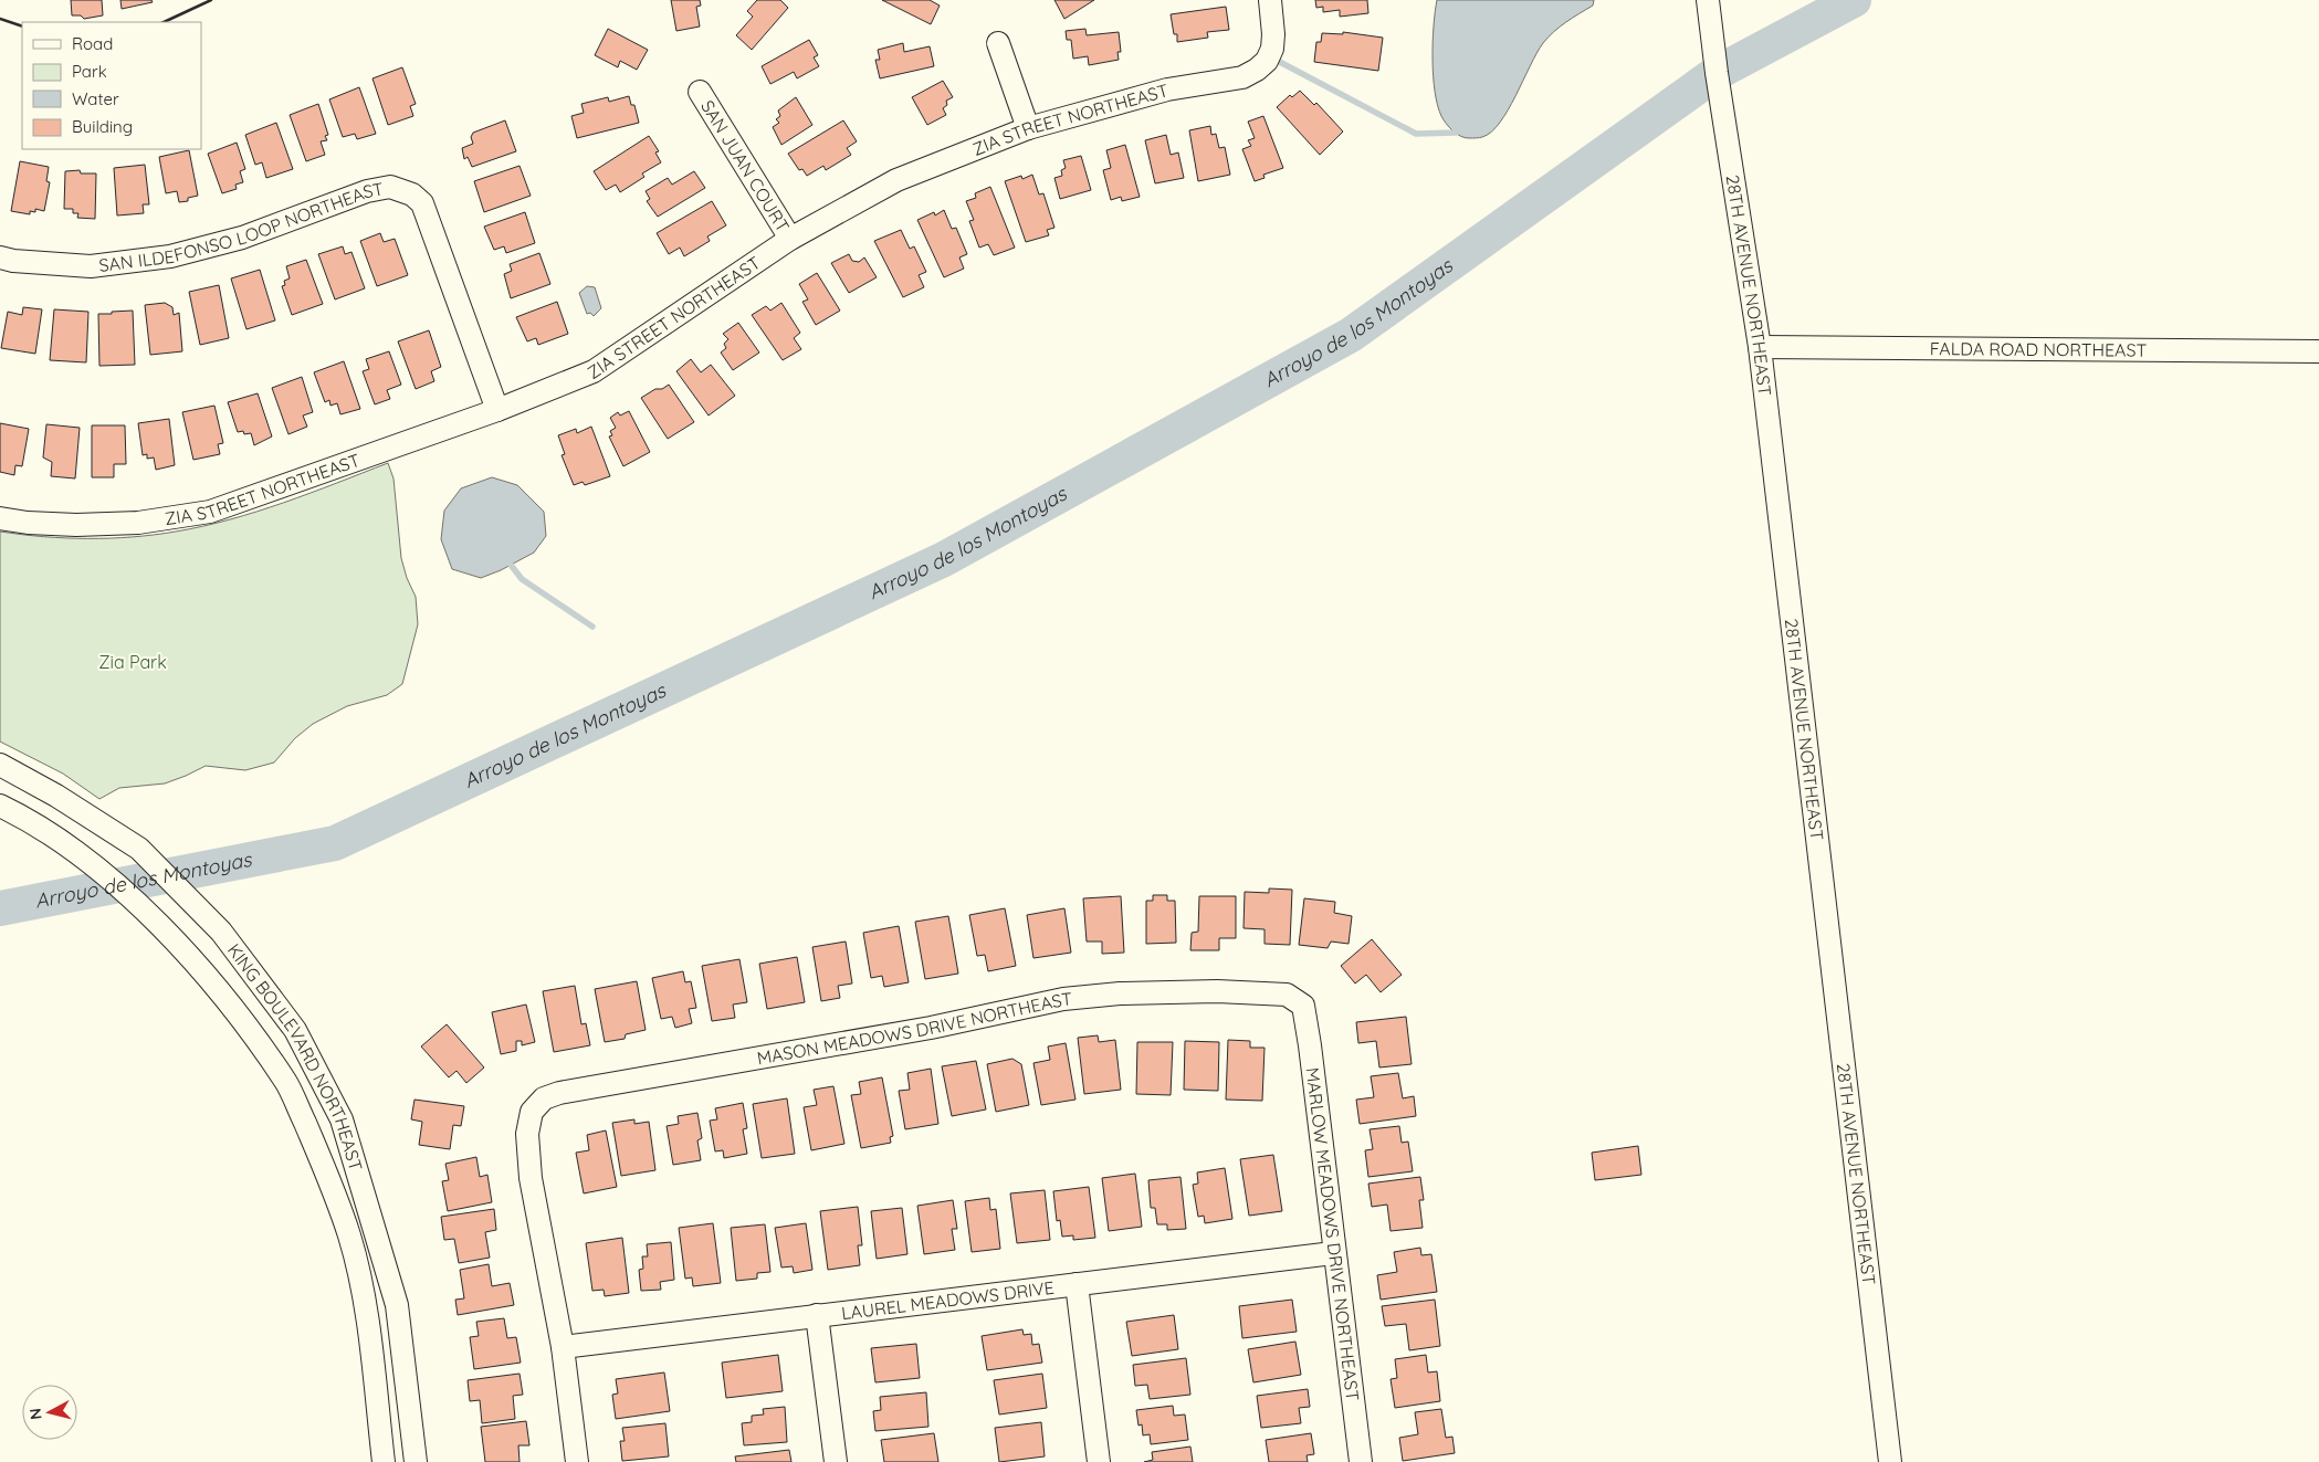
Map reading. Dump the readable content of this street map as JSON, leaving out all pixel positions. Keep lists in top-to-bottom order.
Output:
{
  "streets": {
    "street": [
      "ZIA STREET NORTHEAST",
      "SAN JUAN COURT",
      "SAN ILDEFONSO LOOP NORTHEAST",
      "28TH AVENUE NORTHEAST",
      "FALDA ROAD NORTHEAST",
      "MASON MEADOWS DRIVE NORTHEAST",
      "KING BOULEVARD NORTHEAST",
      "MARLOW MEADOWS DRIVE NORTHEAST",
      "LAUREL MEADOWS DRIVE"
    ]
  },
  "crossings": [
    ["ZIA STREET NORTHEAST", "SAN JUAN COURT"],
    ["ZIA STREET NORTHEAST", "SAN ILDEFONSO LOOP NORTHEAST"],
    ["28TH AVENUE NORTHEAST", "FALDA ROAD NORTHEAST"],
    ["MASON MEADOWS DRIVE NORTHEAST", "MARLOW MEADOWS DRIVE NORTHEAST"],
    ["MASON MEADOWS DRIVE NORTHEAST", "LAUREL MEADOWS DRIVE"],
    ["MARLOW MEADOWS DRIVE NORTHEAST", "LAUREL MEADOWS DRIVE"]
  ],
  "water": ["Arroyo de los Montoyas"],
  "parks": ["Zia Park"],
  "legend": [
    "Road",
    "Park",
    "Water",
    "Building"
  ],
  "north": "left"
}
